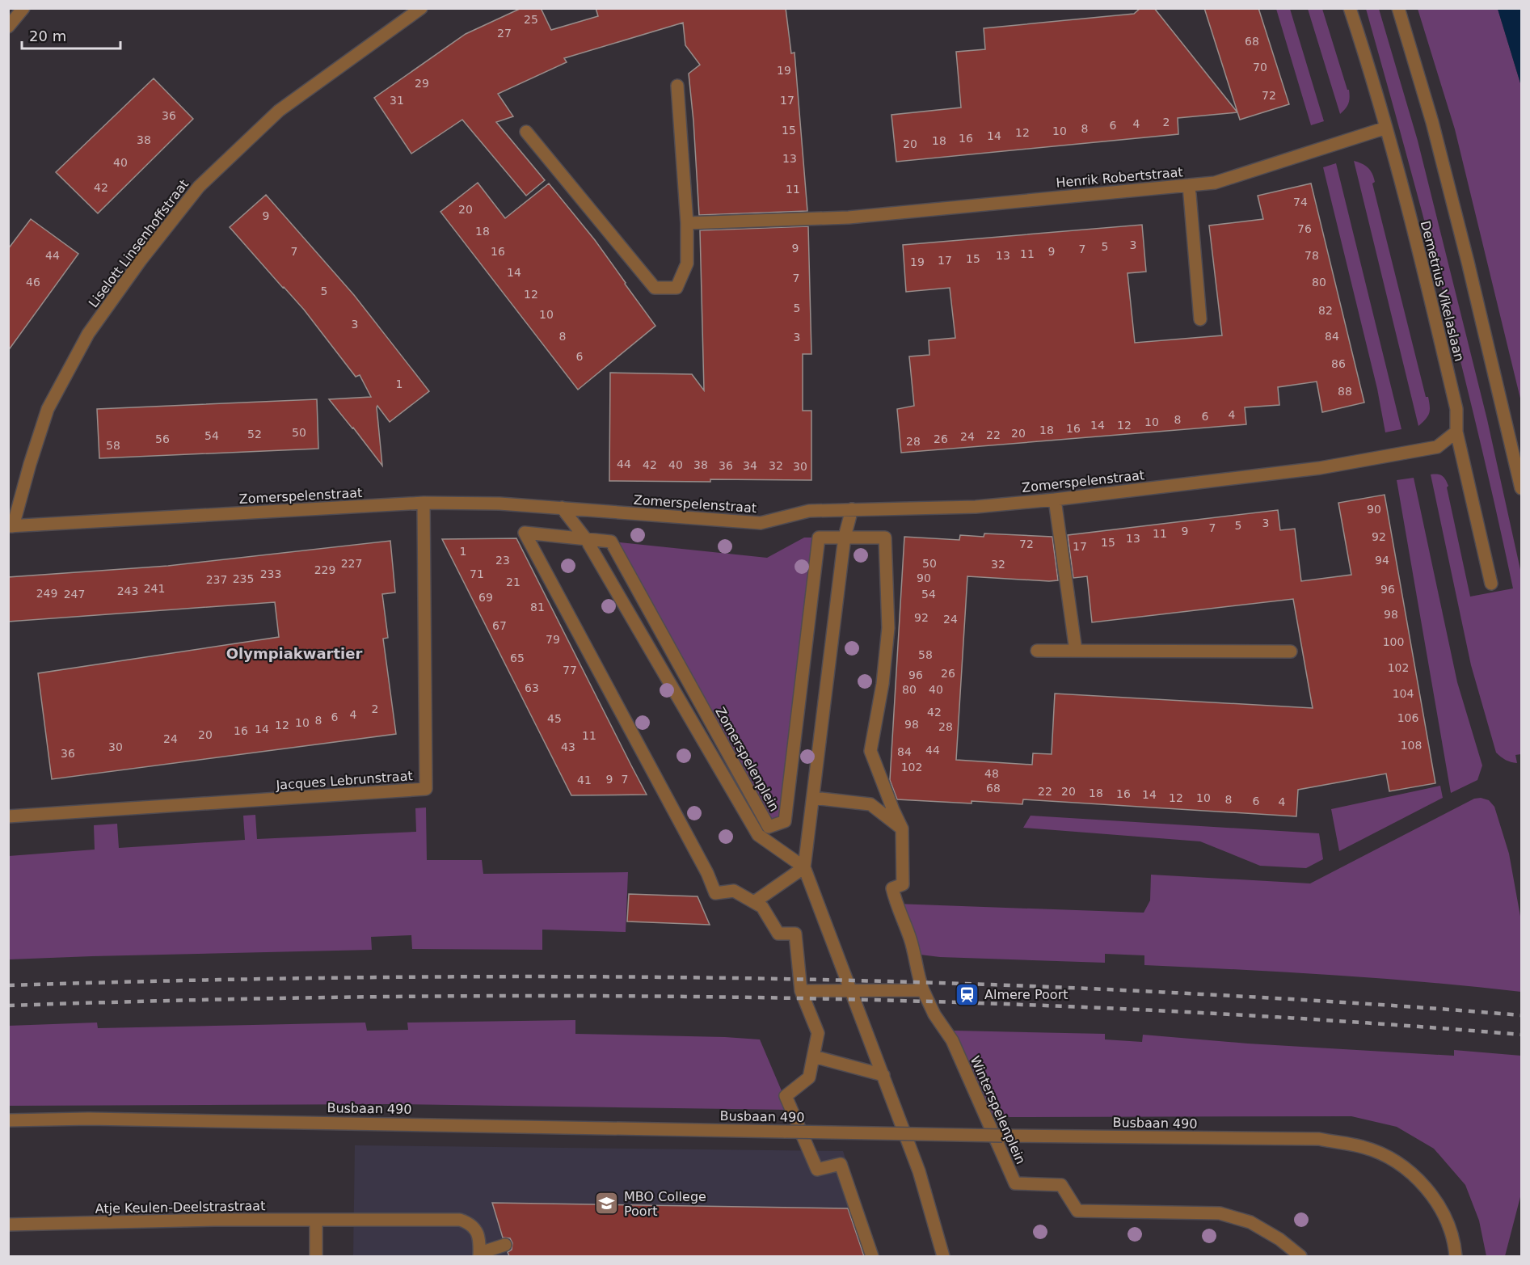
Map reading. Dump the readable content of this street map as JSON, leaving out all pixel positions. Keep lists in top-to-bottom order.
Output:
{
  "streets": {
    "street": [
      "Henrik Robertstraat",
      "Liselott Linsenhoffstraat",
      "Demetrius Vikelaslaan",
      "Zomerspelenstraat",
      "Zomerspelenplein",
      "Jacques Lebrunstraat",
      "Busbaan 490",
      "Winterspelenplein",
      "Atje Keulen-Deelstrastraat"
    ]
  },
  "crossings": [
    ["Henrik Robertstraat", "Demetrius Vikelaslaan"],
    ["Liselott Linsenhoffstraat", "Zomerspelenstraat"],
    ["Demetrius Vikelaslaan", "Zomerspelenstraat"],
    ["Zomerspelenstraat", "Zomerspelenplein"],
    ["Zomerspelenstraat", "Jacques Lebrunstraat"],
    ["Zomerspelenplein", "Winterspelenplein"]
  ],
  "districts": ["Olympiakwartier"],
  "places": {
    "station": ["Almere Poort"],
    "school or university": ["MBO College Poort"]
  },
  "house_numbers": [
    "25",
    "27",
    "68",
    "70",
    "19",
    "29",
    "72",
    "31",
    "17",
    "36",
    "2",
    "4",
    "6",
    "8",
    "15",
    "10",
    "12",
    "14",
    "16",
    "38",
    "18",
    "20",
    "13",
    "40",
    "42",
    "11",
    "74",
    "20",
    "9",
    "76",
    "18",
    "3",
    "5",
    "9",
    "7",
    "7",
    "16",
    "9",
    "11",
    "44",
    "13",
    "78",
    "15",
    "17",
    "19",
    "14",
    "7",
    "46",
    "80",
    "5",
    "12",
    "5",
    "82",
    "10",
    "3",
    "8",
    "84",
    "3",
    "6",
    "86",
    "1",
    "88",
    "4",
    "6",
    "8",
    "10",
    "14",
    "12",
    "16",
    "18",
    "50",
    "20",
    "52",
    "22",
    "54",
    "24",
    "56",
    "26",
    "28",
    "58",
    "44",
    "42",
    "40",
    "38",
    "36",
    "34",
    "32",
    "30",
    "90",
    "3",
    "5",
    "7",
    "9",
    "11",
    "92",
    "13",
    "15",
    "72",
    "17",
    "1",
    "23",
    "94",
    "227",
    "50",
    "32",
    "229",
    "233",
    "71",
    "90",
    "235",
    "237",
    "21",
    "241",
    "96",
    "243",
    "249",
    "247",
    "54",
    "69",
    "81",
    "98",
    "92",
    "24",
    "67",
    "79",
    "100",
    "58",
    "65",
    "102",
    "77",
    "26",
    "96",
    "63",
    "80",
    "40",
    "104",
    "2",
    "42",
    "4",
    "6",
    "106",
    "45",
    "8",
    "10",
    "98",
    "12",
    "28",
    "14",
    "16",
    "20",
    "11",
    "24",
    "108",
    "30",
    "43",
    "44",
    "84",
    "36",
    "102",
    "48",
    "9",
    "7",
    "41",
    "68",
    "22",
    "20",
    "18",
    "16",
    "14",
    "12",
    "10",
    "8",
    "6",
    "4"
  ],
  "scale_bar": "20 m"
}
